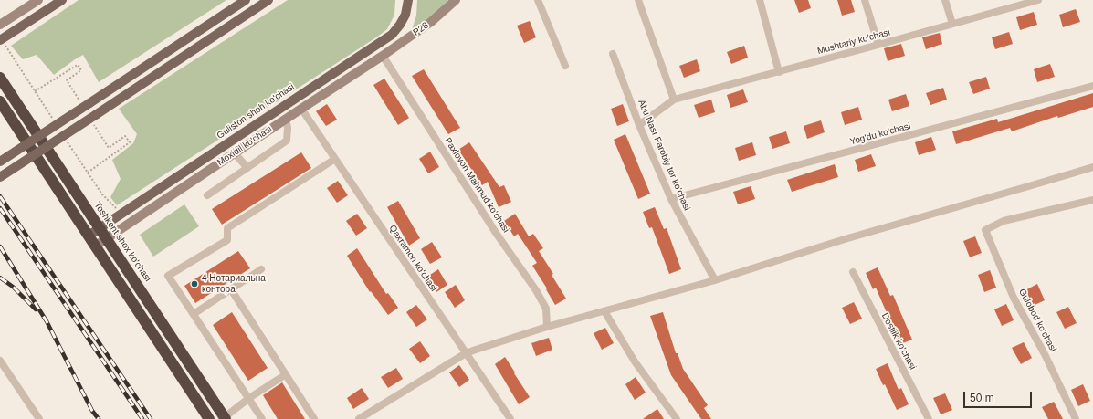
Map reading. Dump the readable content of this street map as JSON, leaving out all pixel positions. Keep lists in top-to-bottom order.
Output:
{
  "streets": {
    "highway": ["Toshkent shox ko'chasi"],
    "main road": ["Р28", "Guliston shoh ko'chasi", "Moxidil ko'chasi"],
    "street": [
      "Mushtariy ko'chasi",
      "Yog'du ko'chasi",
      "Abu Nasr Farobiy tor ko'chasi",
      "Paxlovon Mahmud ko'chasi",
      "Qaxramon ko'chasi",
      "Gulobod ko'chasi",
      "Dostlik ko'chasi"
    ]
  },
  "crossings": [
    ["Р28", "Moxidil ko'chasi"],
    ["Р28", "Paxlovon Mahmud ko'chasi"],
    ["Guliston shoh ko'chasi", "Toshkent shox ko'chasi"],
    ["Yog'du ko'chasi", "Abu Nasr Farobiy tor ko'chasi"],
    ["Moxidil ko'chasi", "Paxlovon Mahmud ko'chasi"],
    ["Moxidil ko'chasi", "Toshkent shox ko'chasi"],
    ["Moxidil ko'chasi", "Qaxramon ko'chasi"]
  ],
  "places": ["4 Нотариальна контора"],
  "scale_bar": "50 m"
}
